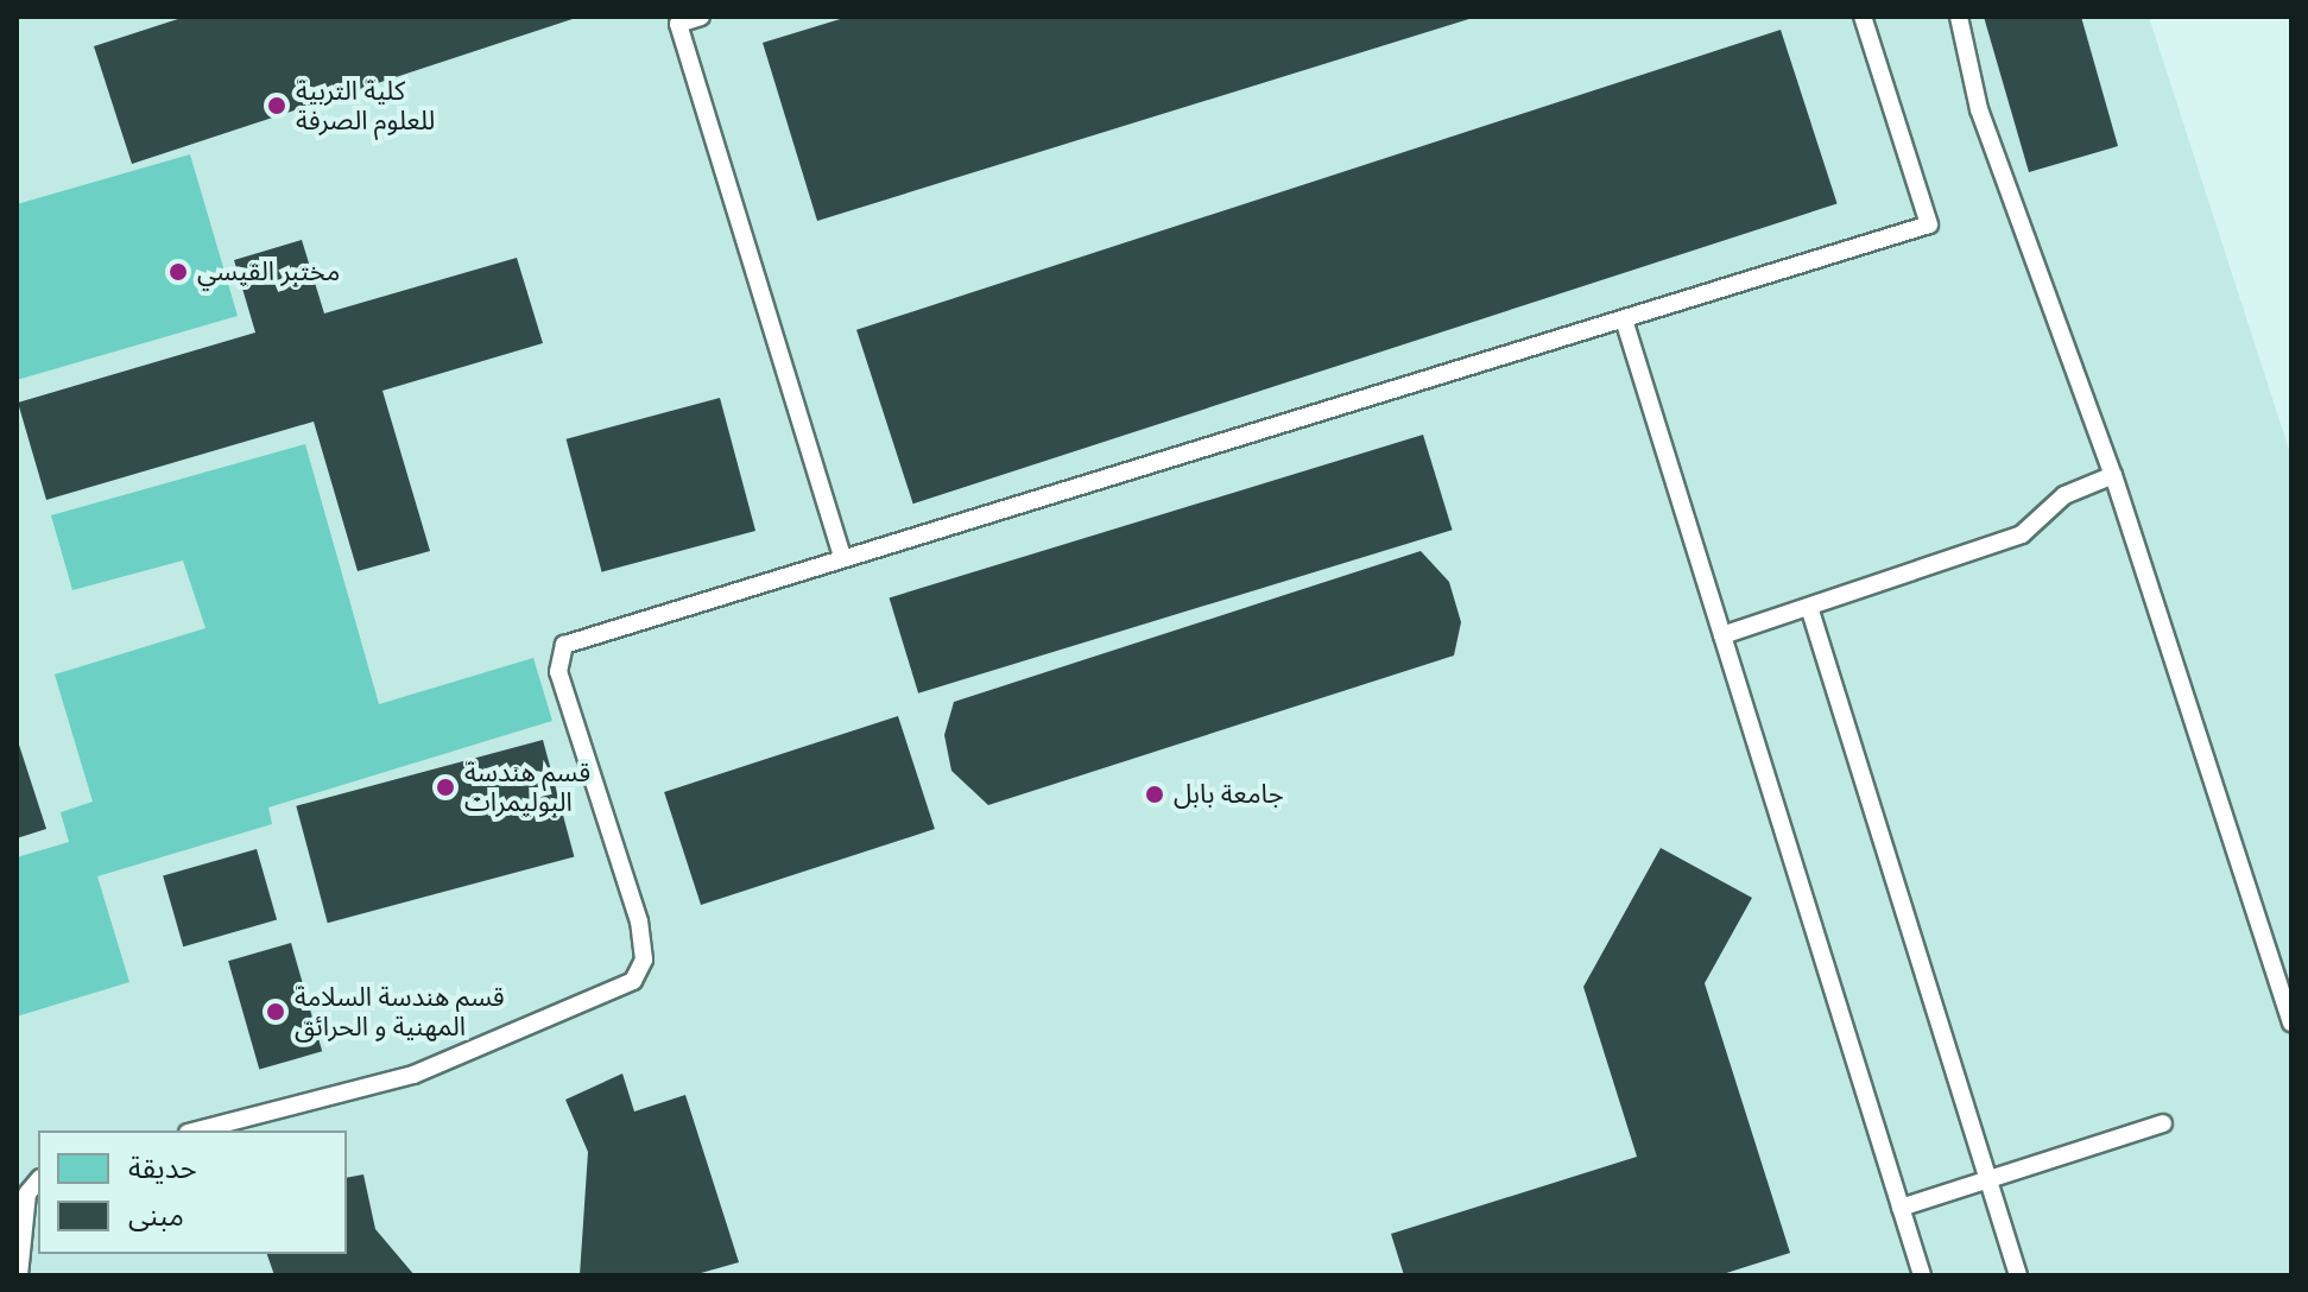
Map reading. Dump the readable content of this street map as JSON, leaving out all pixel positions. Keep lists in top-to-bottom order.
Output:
{
  "places": [
    "كلية التربية للعلوم الصرفة",
    "مختبر القيسي",
    "قسم هندسة البوليمرات",
    "جامعة بابل",
    "قسم هندسة السلامة المهنية و الحرائق"
  ],
  "legend": ["حديقة", "مبنى"]
}
